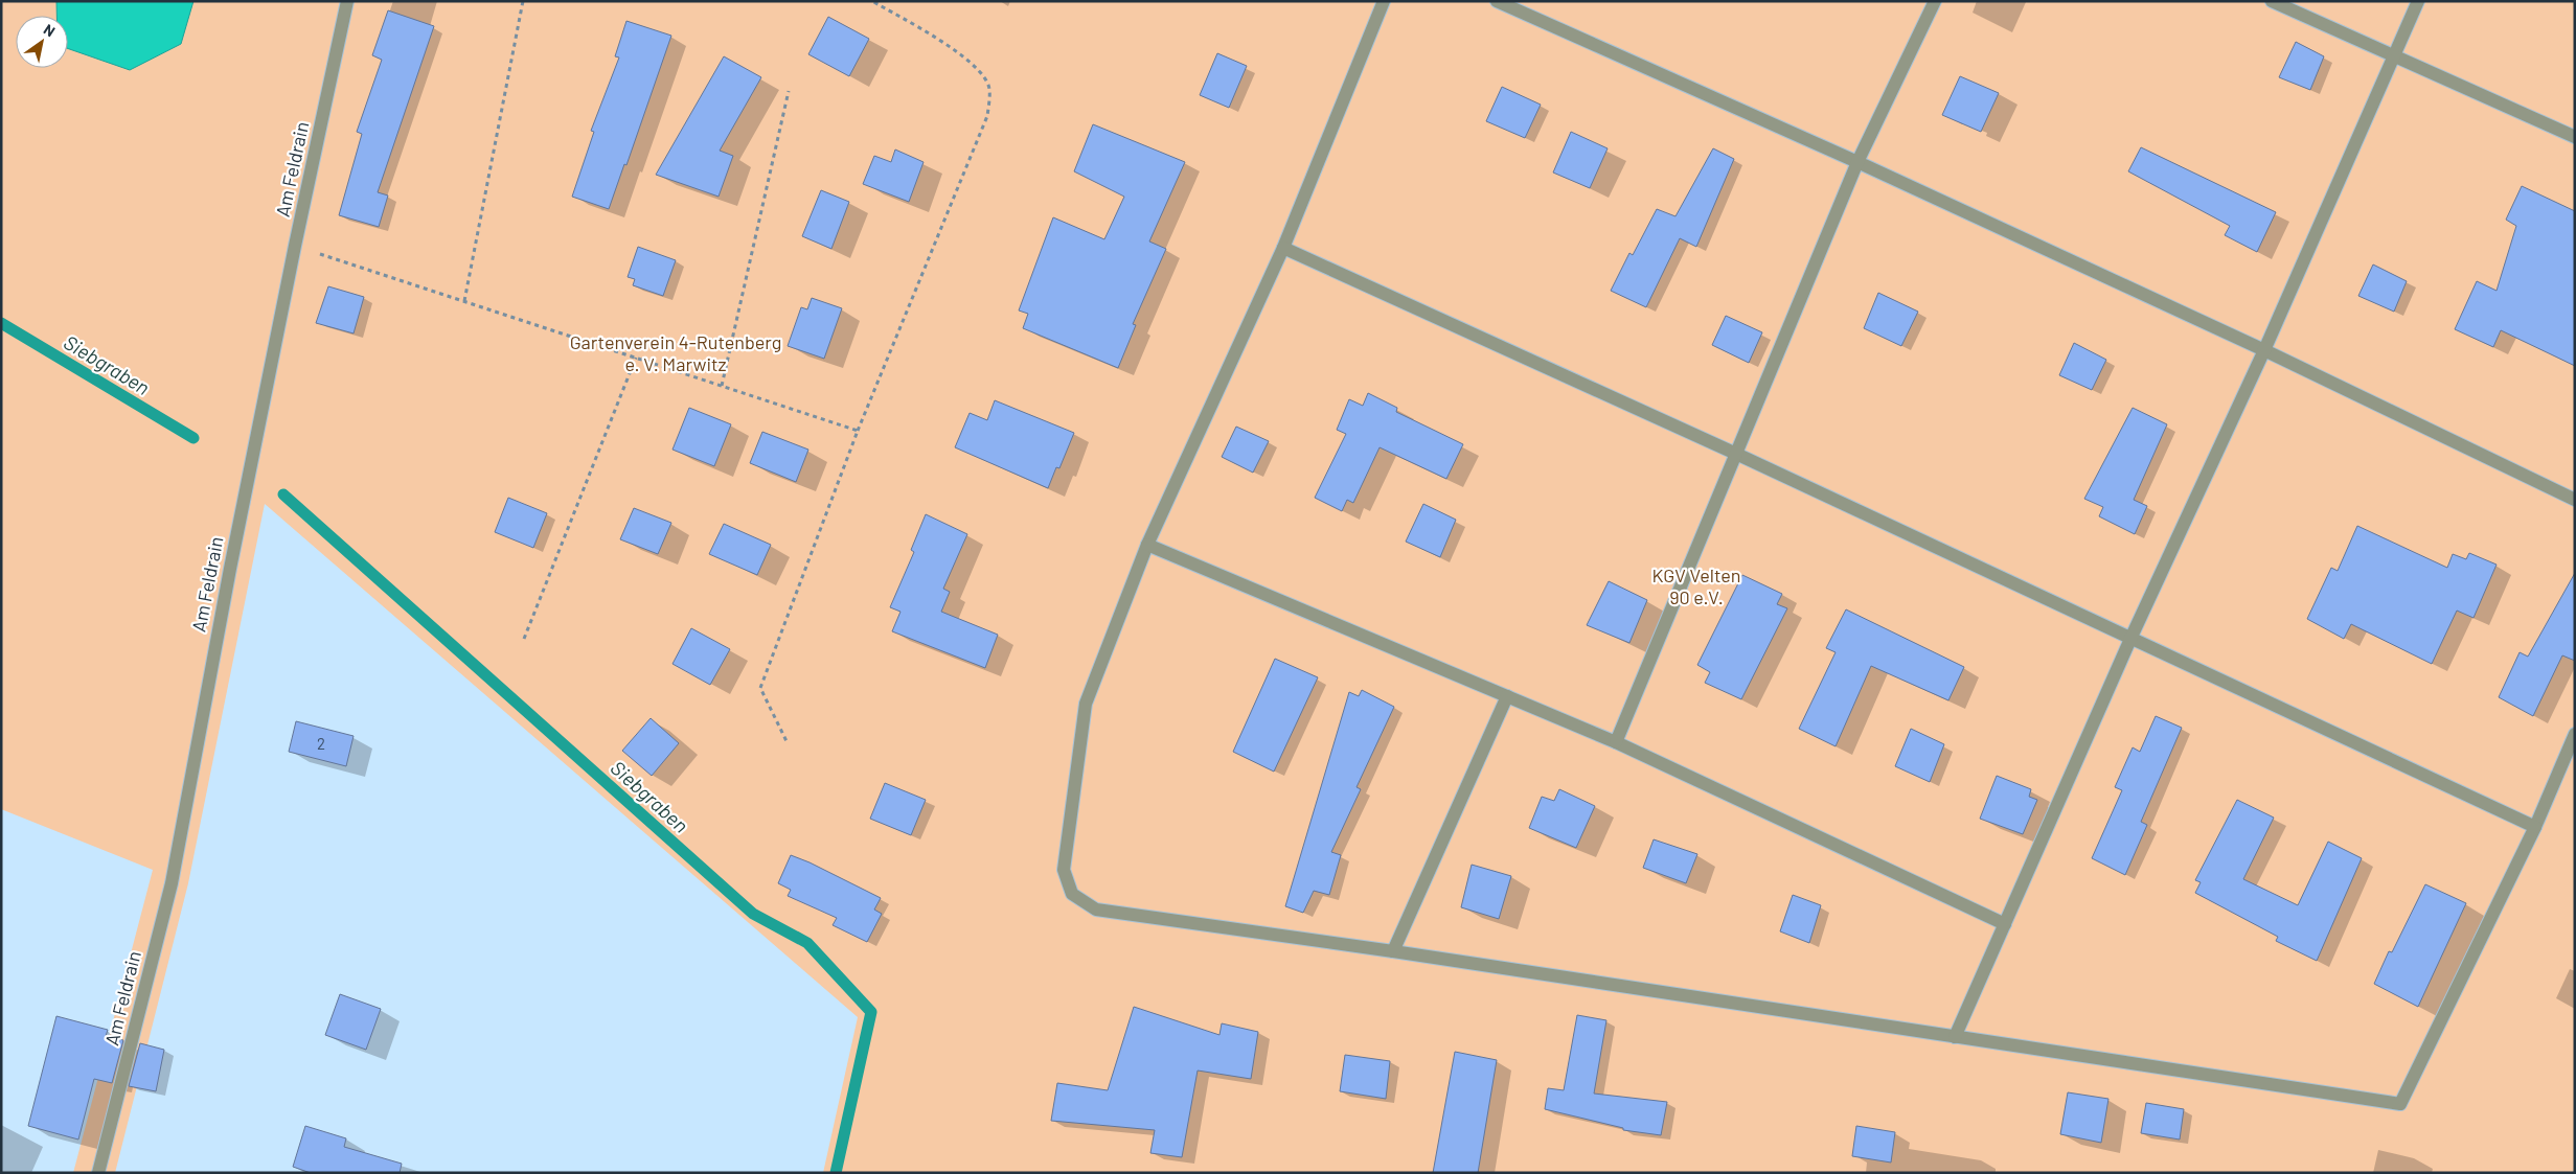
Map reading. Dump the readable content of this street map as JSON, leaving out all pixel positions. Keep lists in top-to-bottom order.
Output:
{
  "streets": {
    "street": ["Am Feldrain"]
  },
  "water": ["Siebgraben"],
  "parks": ["Gartenverein 4-Rutenberg e. V. Marwitz", "KGV Velten 90 e.V."],
  "house_numbers": ["2"],
  "north": "top right"
}
